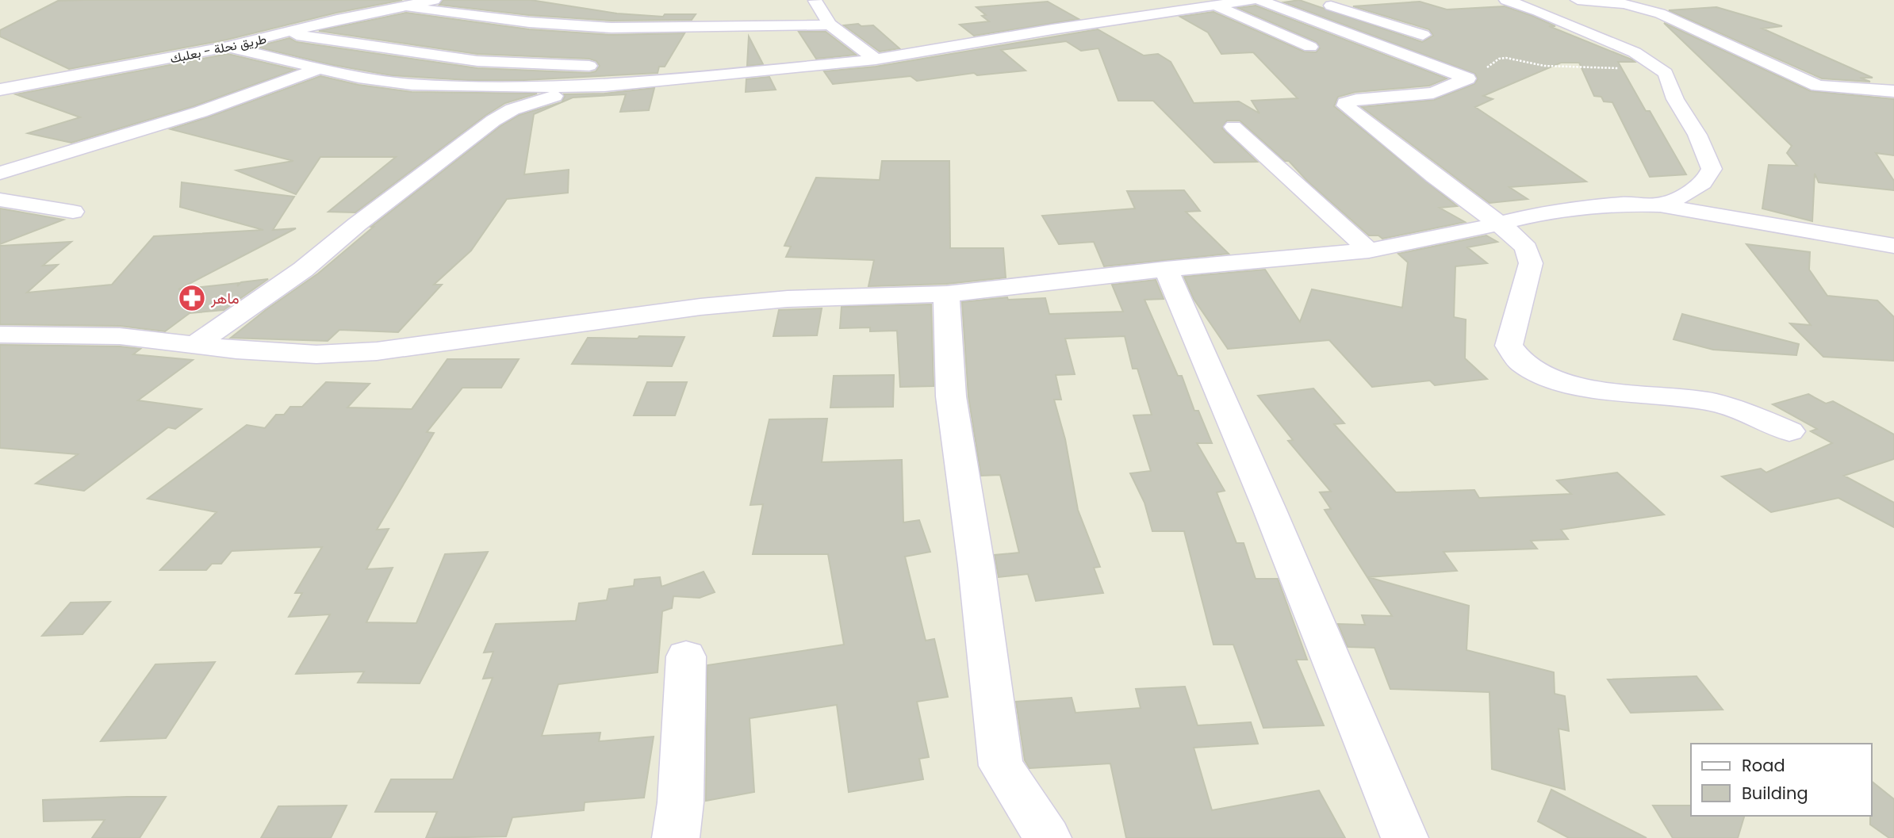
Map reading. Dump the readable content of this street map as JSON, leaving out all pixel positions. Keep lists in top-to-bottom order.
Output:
{
  "streets": {
    "street": ["طريق نحلة - بعلبك"]
  },
  "places": {
    "pharmacy": ["ماهر"]
  },
  "legend": ["Road", "Building"]
}
